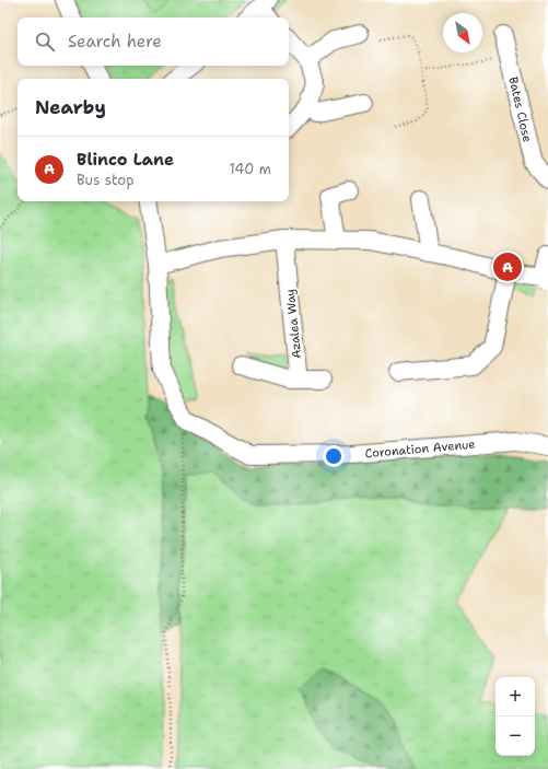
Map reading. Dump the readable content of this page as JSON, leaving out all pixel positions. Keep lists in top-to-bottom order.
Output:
{
  "streets": {
    "street": ["Bates Close", "Azalea Way", "Coronation Avenue"]
  },
  "north": "bottom right",
  "page": {
    "search": "Search here",
    "heading": "Nearby",
    "list": [
      {
        "mark": "A",
        "name": "Blinco Lane",
        "note": "Bus stop",
        "value": "140 m"
      }
    ],
    "pins": "A",
    "map_buttons": ["+", "−"]
  }
}
